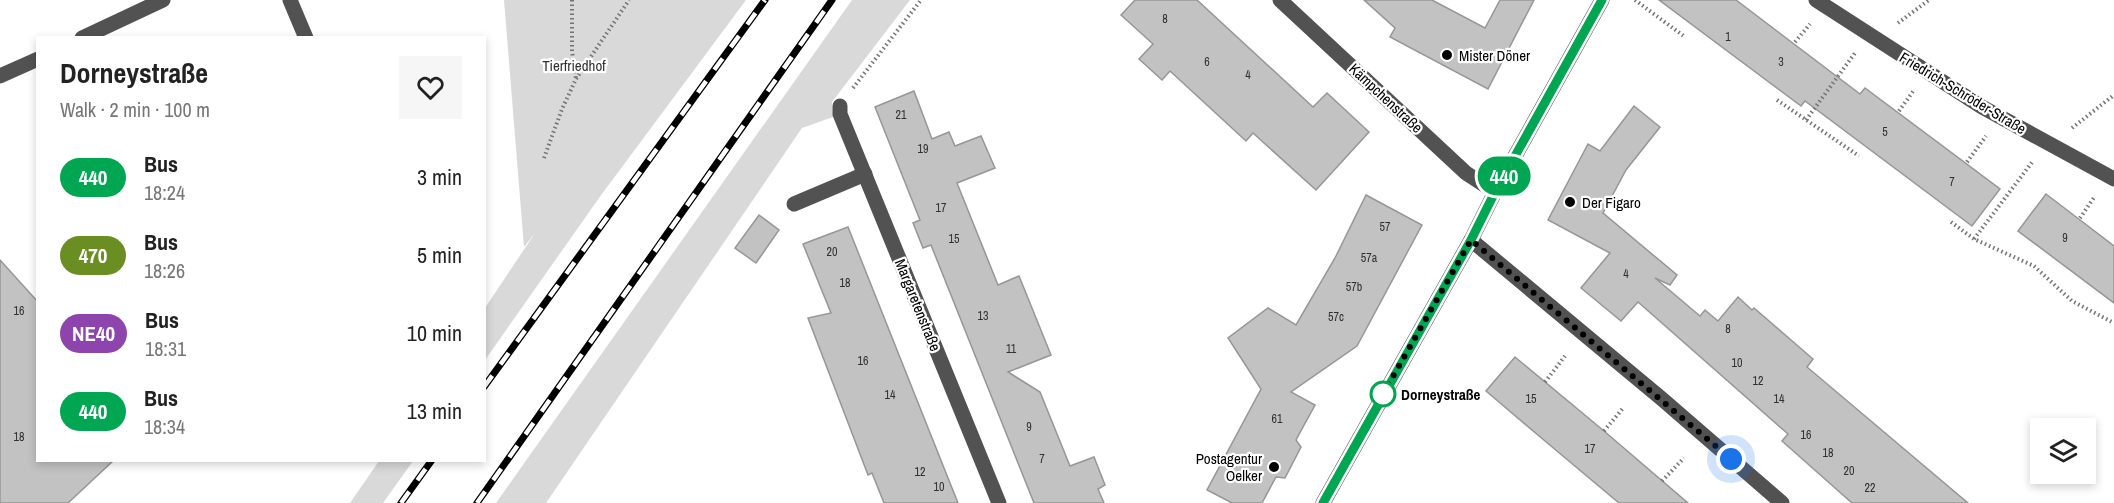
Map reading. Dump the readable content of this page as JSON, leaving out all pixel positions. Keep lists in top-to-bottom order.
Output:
{
  "streets": {
    "street": ["Friedrich-Schröder-Straße", "Kämpchenstraße", "Margaretenstraße"]
  },
  "parks": ["Tierfriedhof"],
  "places": [
    "Mister Döner",
    "Der Figaro",
    "Dorneystraße",
    "Postagentur Oelker"
  ],
  "lines": ["bus line 440"],
  "house_numbers": [
    "8",
    "1",
    "6",
    "3",
    "4",
    "21",
    "5",
    "19",
    "7",
    "17",
    "57",
    "9",
    "15",
    "20",
    "57a",
    "4",
    "18",
    "57b",
    "16",
    "13",
    "57c",
    "8",
    "11",
    "16",
    "10",
    "12",
    "14",
    "15",
    "14",
    "61",
    "9",
    "16",
    "18",
    "17",
    "18",
    "7",
    "20",
    "12",
    "10",
    "22"
  ],
  "page": {
    "on_map": "440",
    "heading": ["Dorneystraße", "Walk · 2 min · 100 m"],
    "list": [
      {
        "mark": "440",
        "name": "Bus",
        "note": "18:24",
        "value": "3 min"
      },
      {
        "mark": "470",
        "name": "Bus",
        "note": "18:26",
        "value": "5 min"
      },
      {
        "mark": "NE40",
        "name": "Bus",
        "note": "18:31",
        "value": "10 min"
      },
      {
        "mark": "440",
        "name": "Bus",
        "note": "18:34",
        "value": "13 min"
      }
    ]
  }
}
